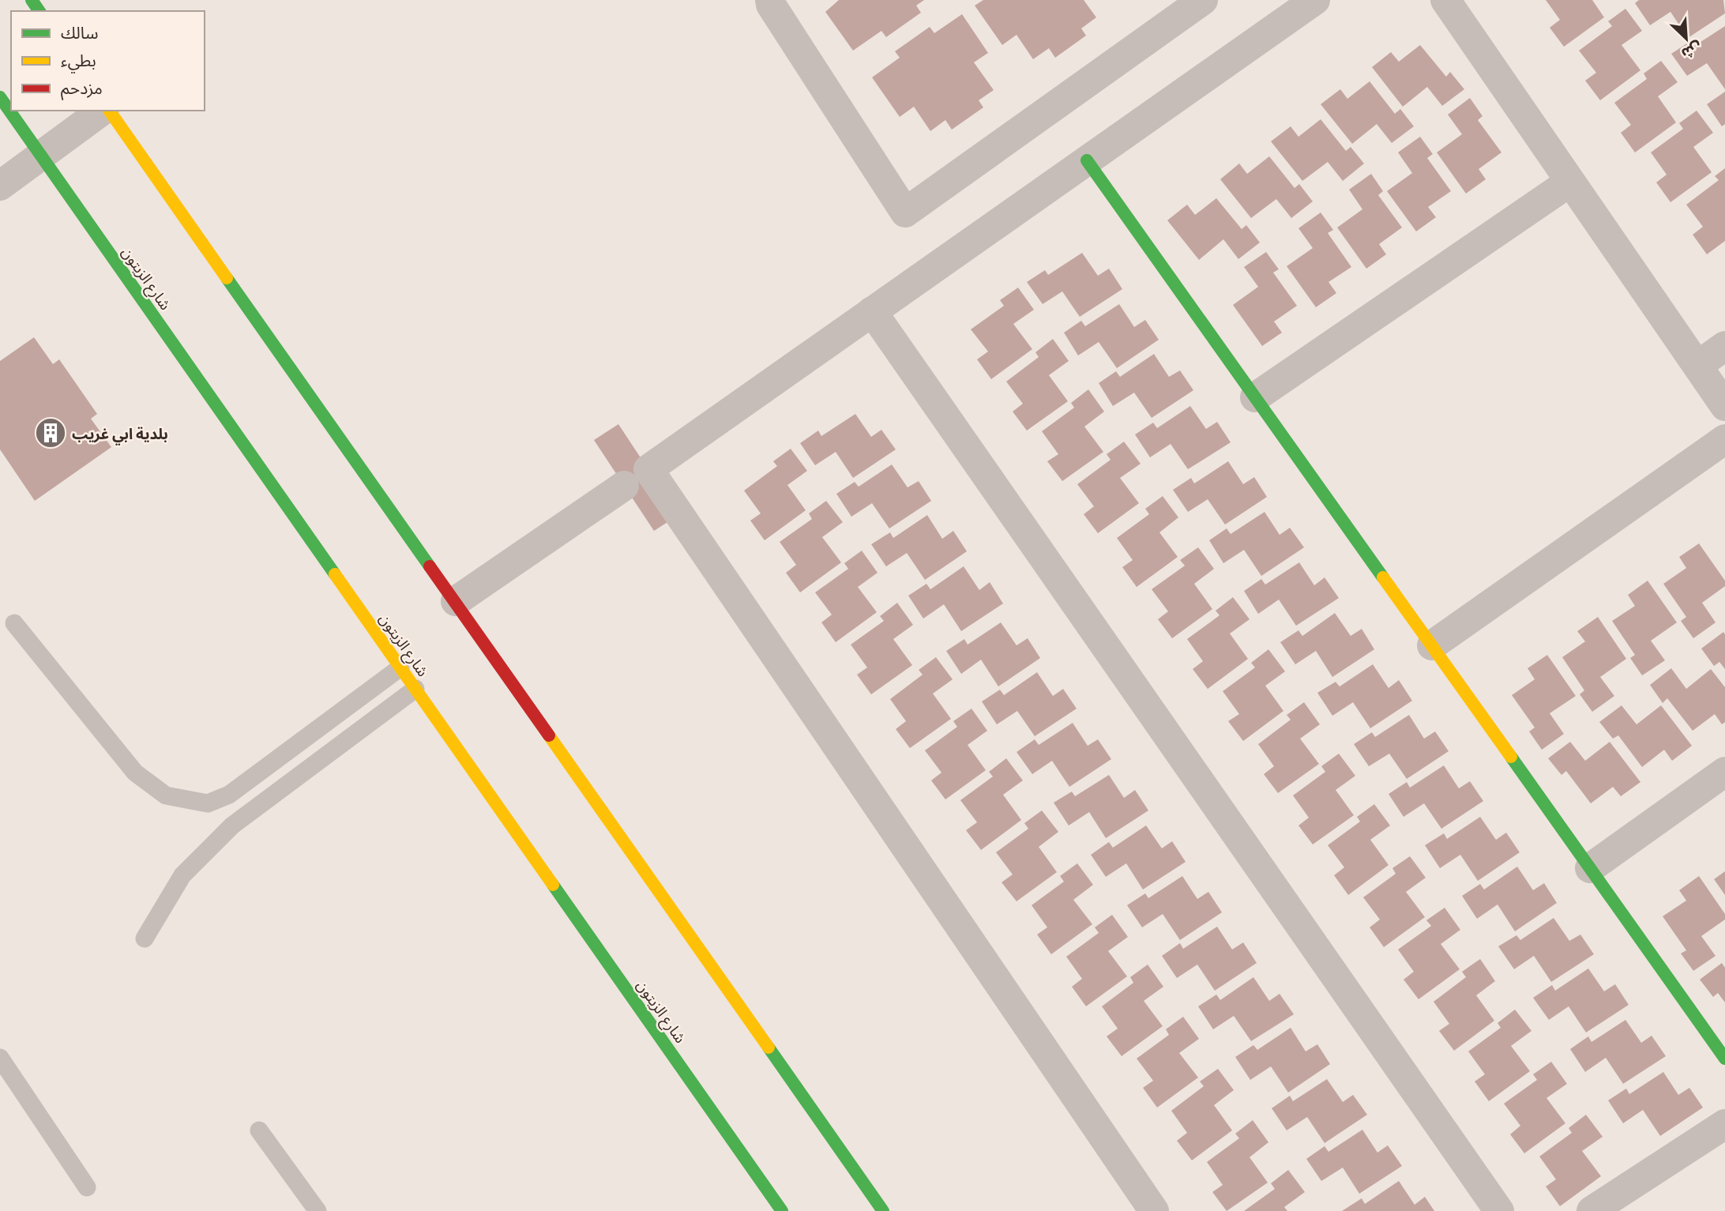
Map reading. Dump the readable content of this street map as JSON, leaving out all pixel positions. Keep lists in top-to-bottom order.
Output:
{
  "streets": {
    "main road": ["شارع الزيتون"]
  },
  "places": {
    "building": ["بلدية ابي غريب"]
  },
  "legend": ["سالك", "بطيء", "مزدحم"],
  "north": "bottom right"
}
